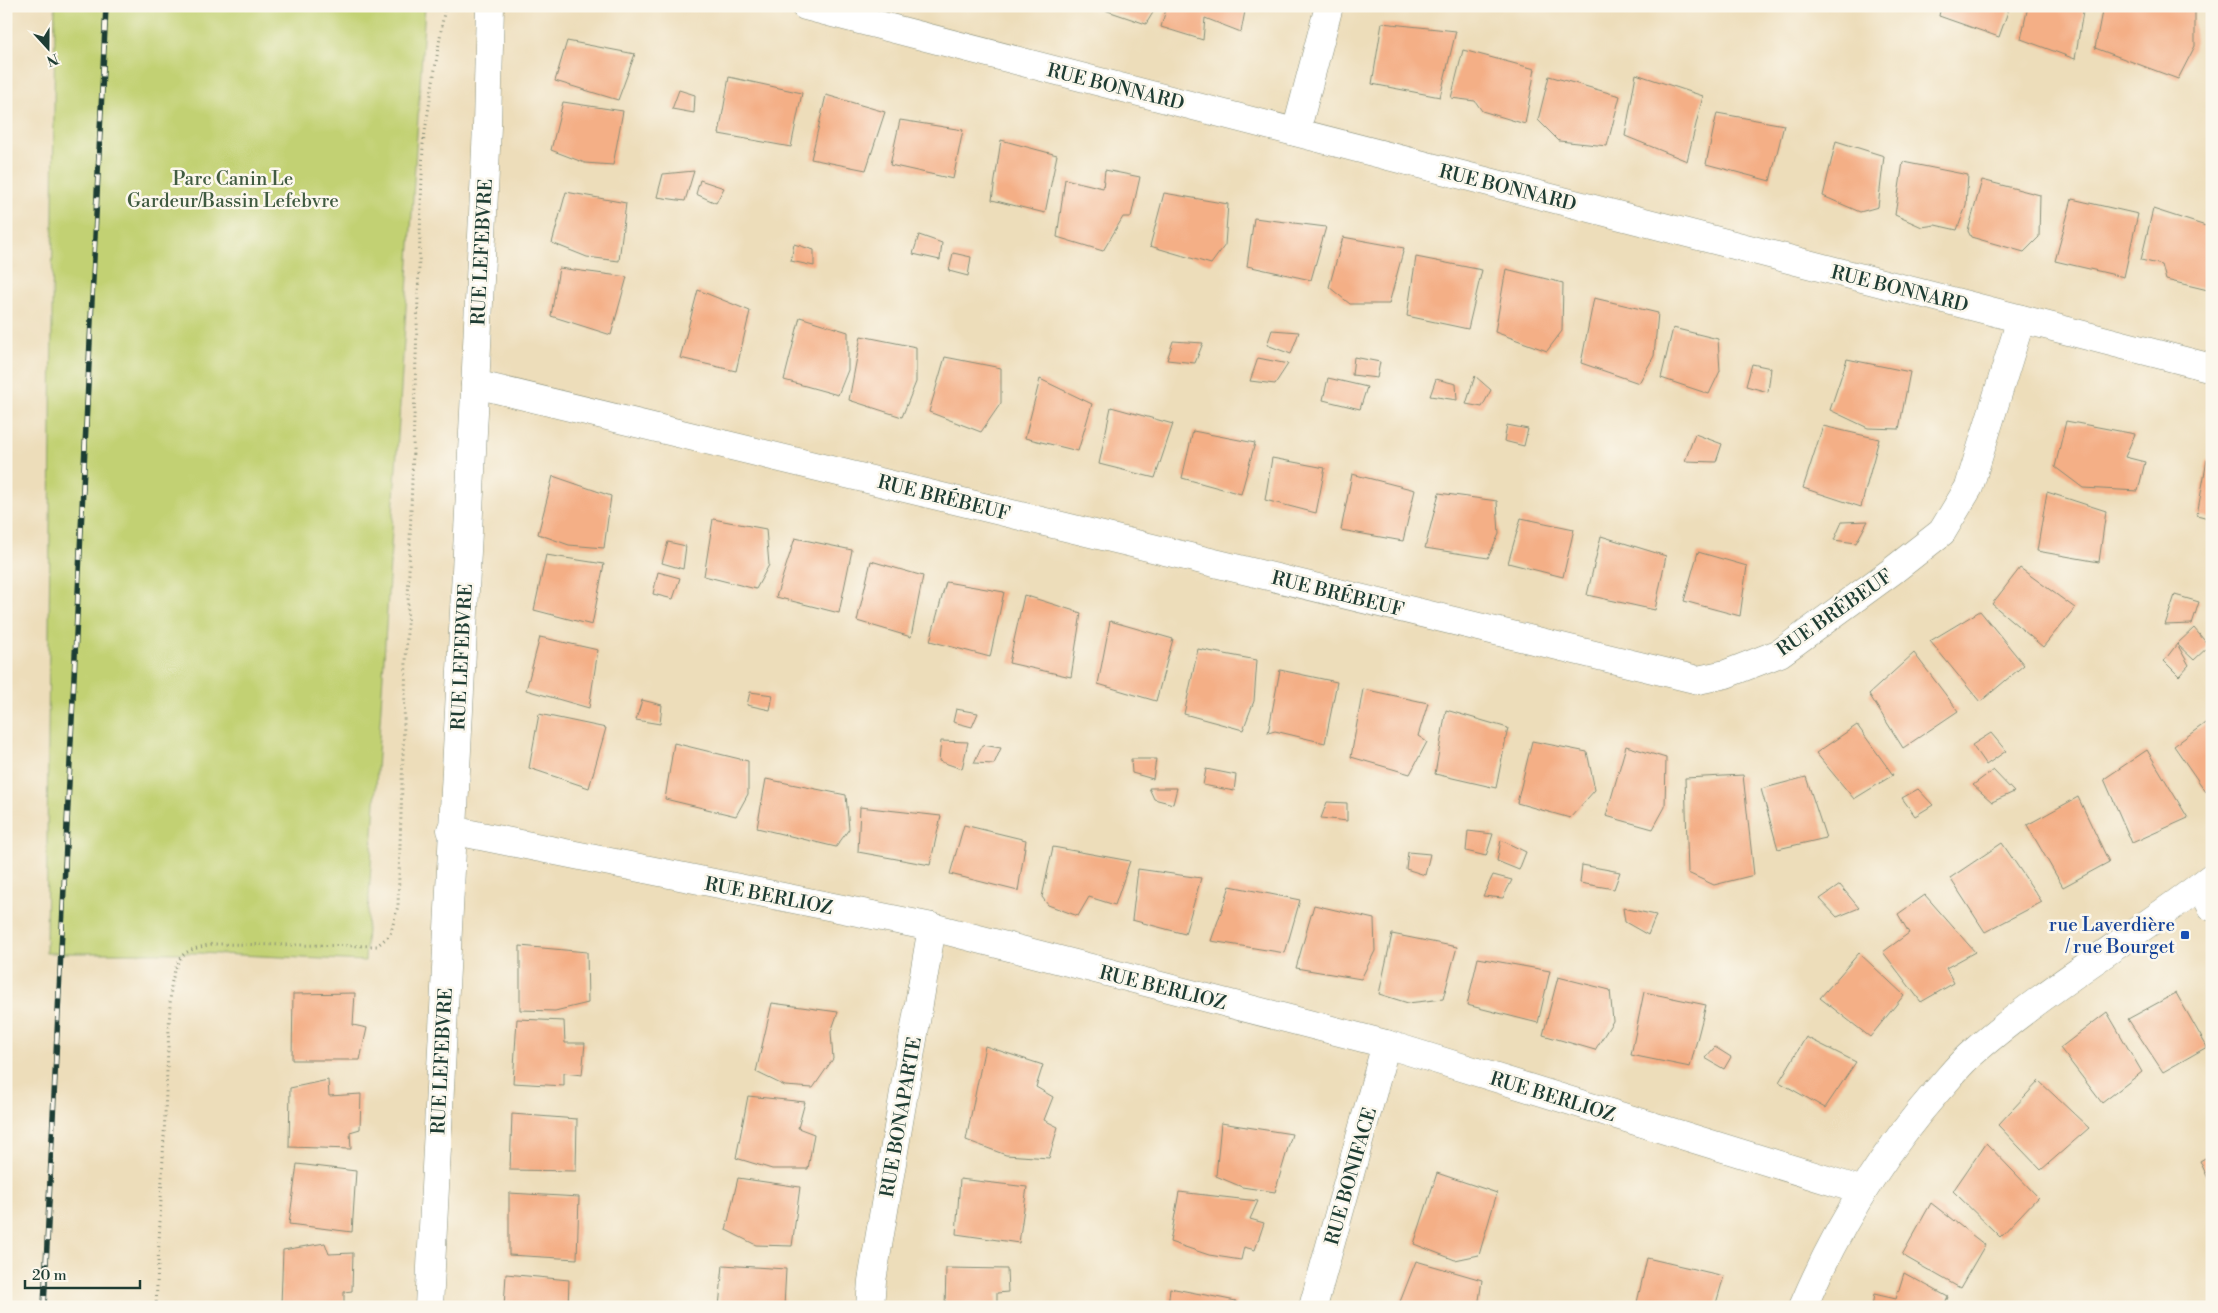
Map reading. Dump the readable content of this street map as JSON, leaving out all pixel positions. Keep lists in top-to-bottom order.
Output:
{
  "streets": {
    "street": [
      "RUE BONNARD",
      "RUE LEFEBVRE",
      "RUE BRÉBEUF",
      "RUE BERLIOZ",
      "RUE BONAPARTE",
      "RUE BONIFACE"
    ]
  },
  "crossings": [
    ["RUE BONNARD", "RUE BRÉBEUF"],
    ["RUE LEFEBVRE", "RUE BRÉBEUF"],
    ["RUE LEFEBVRE", "RUE BERLIOZ"],
    ["RUE BERLIOZ", "RUE BONAPARTE"],
    ["RUE BERLIOZ", "RUE BONIFACE"]
  ],
  "parks": ["Parc Canin Le Gardeur/Bassin Lefebvre"],
  "places": {
    "transit": ["rue Laverdière / rue Bourget"]
  },
  "scale_bar": "20 m",
  "north": "bottom"
}
